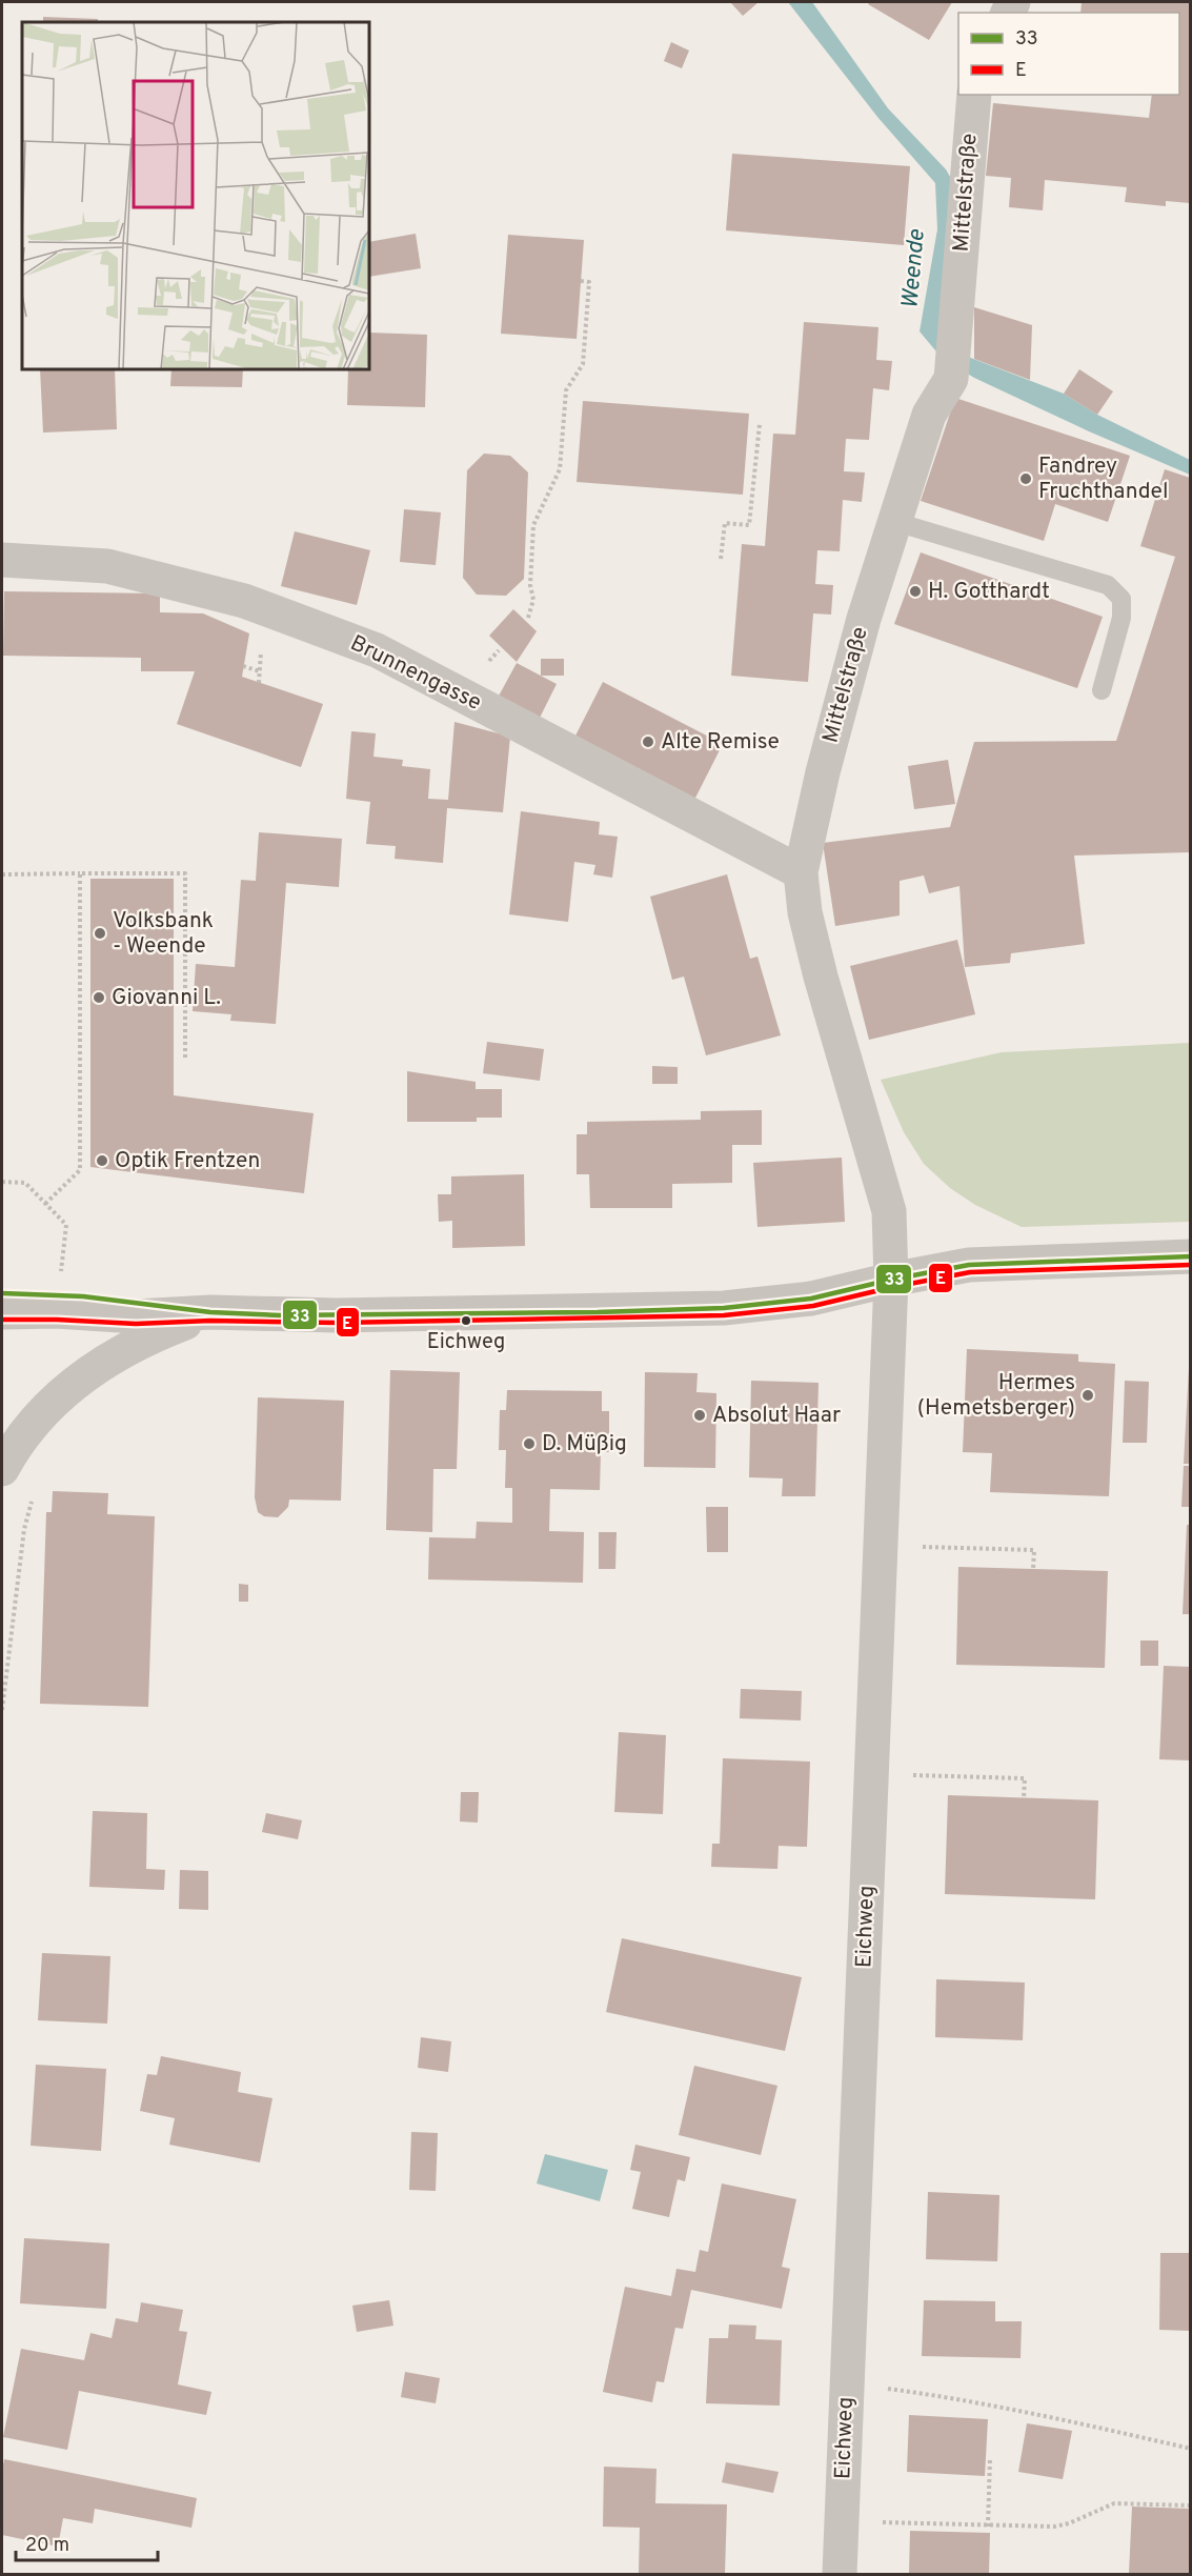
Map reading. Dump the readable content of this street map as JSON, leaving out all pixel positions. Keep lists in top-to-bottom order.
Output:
{
  "streets": {
    "street": ["Mittelstraße", "Brunnengasse", "Eichweg"]
  },
  "crossings": [
    ["Mittelstraße", "Brunnengasse"],
    ["Mittelstraße", "Eichweg"]
  ],
  "water": ["Weende"],
  "places": [
    "Fandrey Fruchthandel",
    "H. Gotthardt",
    "Alte Remise",
    "Volksbank - Weende",
    "Giovanni L.",
    "Optik Frentzen",
    "Eichweg",
    "Hermes (Hemetsberger)",
    "Absolut Haar",
    "D. Müßig"
  ],
  "lines": ["transit line 33", "transit line E"],
  "legend": ["33", "E"],
  "scale_bar": "20 m"
}
